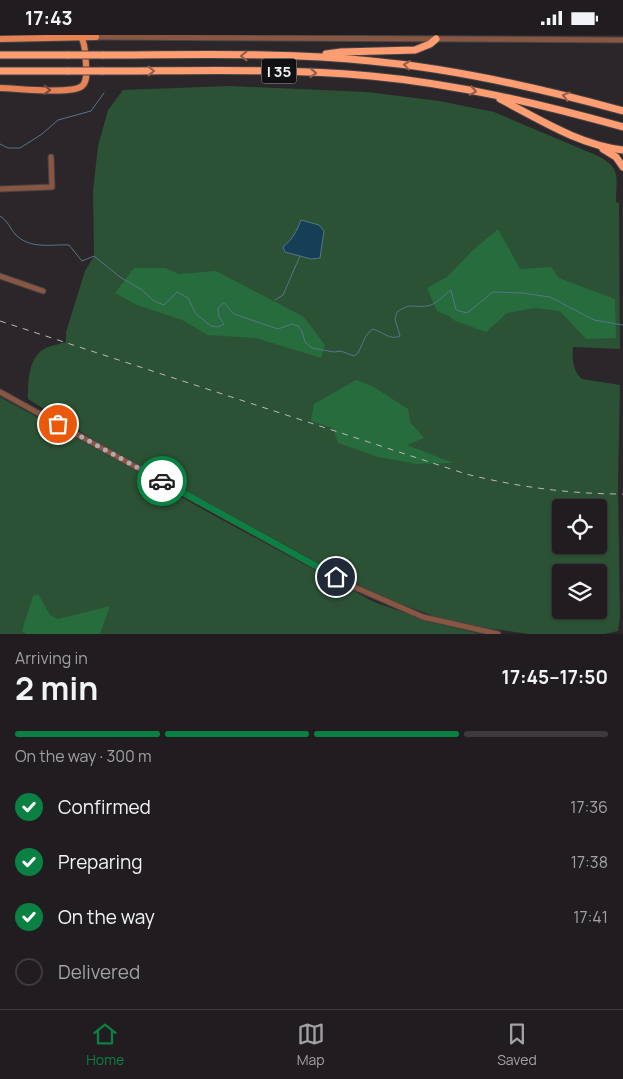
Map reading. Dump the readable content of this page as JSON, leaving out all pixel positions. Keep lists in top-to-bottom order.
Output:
{
  "streets": {
    "highway": ["I 35"]
  },
  "page": {
    "status": "17:43",
    "heading": ["2 min", "Arriving in", "17:45–17:50"],
    "bar": "On the way · 300 m",
    "list": [
      ["Confirmed", "17:36"],
      ["Preparing", "17:38"],
      ["On the way", "17:41"],
      "Delivered"
    ],
    "tabs": ["Home", "Map", "Saved"]
  }
}
